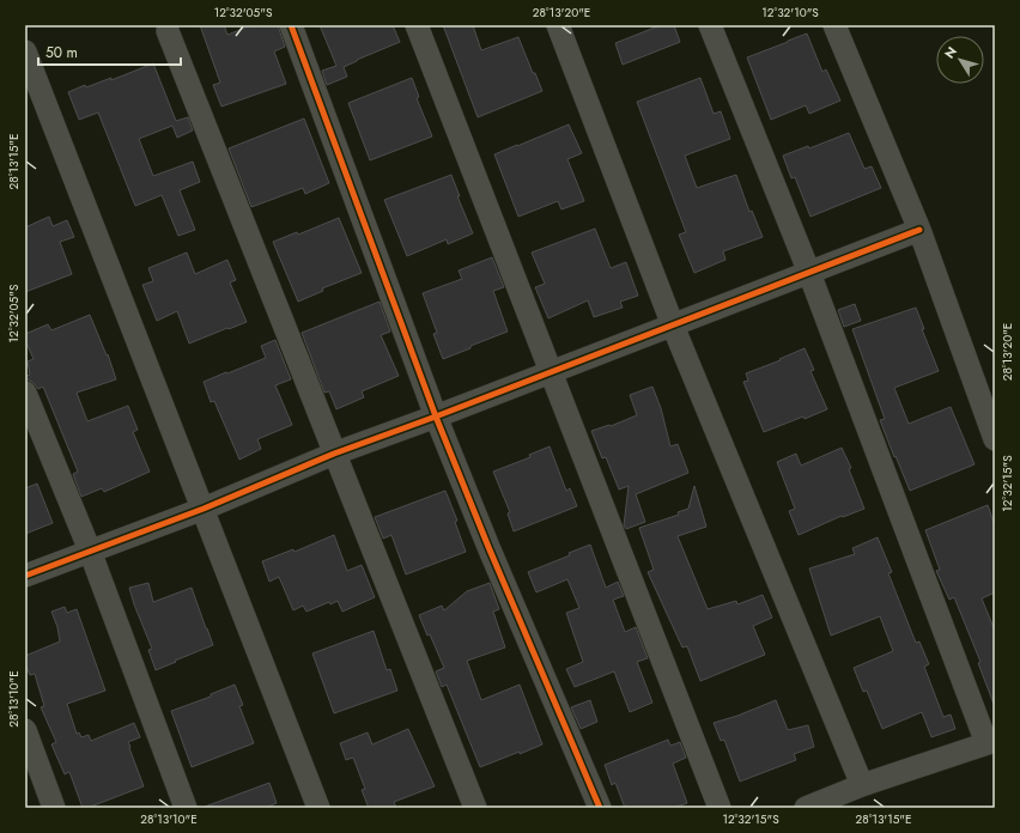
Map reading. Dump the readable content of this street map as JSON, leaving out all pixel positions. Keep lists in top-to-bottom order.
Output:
{
  "scale_bar": "50 m",
  "north": "top left",
  "coordinates": [
    "12°32'05\"S",
    "28°13'20\"E",
    "12°32'10\"S",
    "28°13'15\"E",
    "12°32'15\"S",
    "28°13'10\"E"
  ]
}
